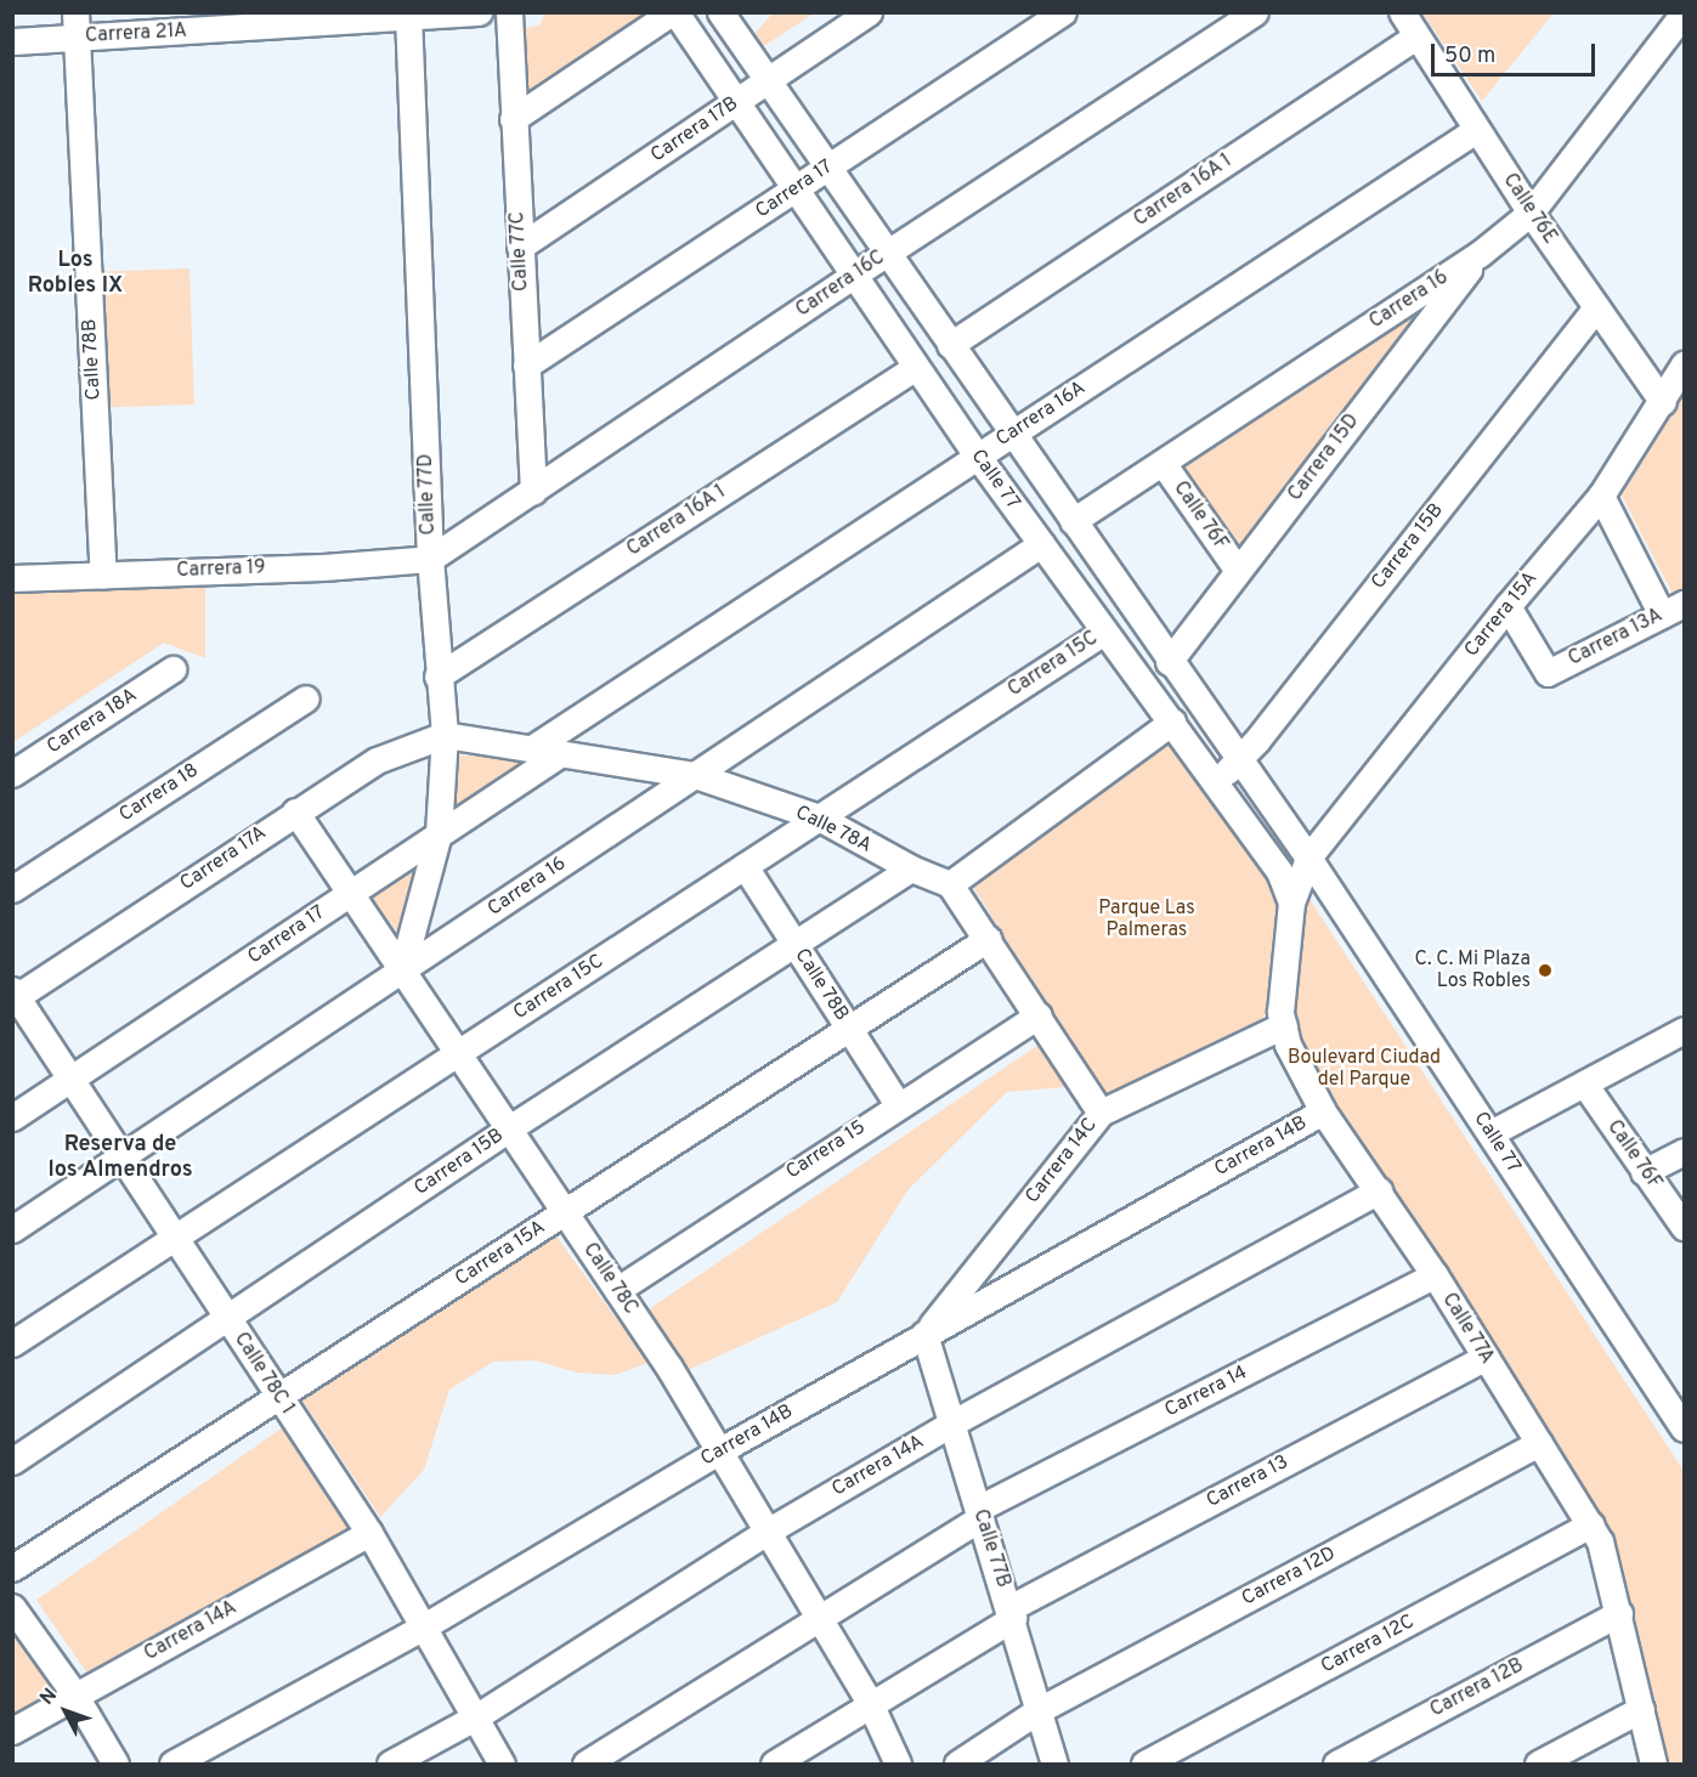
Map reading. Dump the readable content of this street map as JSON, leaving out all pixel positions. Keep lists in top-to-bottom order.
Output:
{
  "streets": {
    "street": [
      "Carrera 21A",
      "Carrera 17B",
      "Carrera 17",
      "Carrera 16A 1",
      "Calle 76E",
      "Calle 77C",
      "Carrera 16C",
      "Carrera 16",
      "Calle 78B",
      "Carrera 16A",
      "Carrera 15D",
      "Calle 77",
      "Calle 77D",
      "Calle 76F",
      "Carrera 15B",
      "Carrera 19",
      "Carrera 15A",
      "Carrera 13A",
      "Carrera 15C",
      "Carrera 18A",
      "Carrera 18",
      "Calle 78A",
      "Carrera 17A",
      "Carrera 14B",
      "Carrera 15",
      "Carrera 14C",
      "Calle 78C",
      "Calle 77A",
      "Calle 78C 1",
      "Carrera 14",
      "Carrera 14A",
      "Carrera 13",
      "Calle 77B",
      "Carrera 12D",
      "Carrera 12C",
      "Carrera 12B"
    ]
  },
  "crossings": [
    ["Carrera 21A", "Calle 78B"],
    ["Carrera 21A", "Calle 77D"],
    ["Carrera 17B", "Calle 77C"],
    ["Carrera 17B", "Calle 77"],
    ["Carrera 17", "Calle 77C"],
    ["Carrera 17", "Calle 77"],
    ["Carrera 17", "Calle 77D"],
    ["Carrera 17", "Calle 78A"],
    ["Carrera 17", "Calle 78C"],
    ["Carrera 17", "Calle 78C 1"],
    ["Carrera 16A 1", "Calle 76E"],
    ["Carrera 16A 1", "Calle 77"],
    ["Carrera 16A 1", "Calle 77D"],
    ["Calle 76E", "Carrera 16"],
    ["Calle 76E", "Carrera 16A"],
    ["Calle 76E", "Carrera 15B"],
    ["Calle 76E", "Carrera 15A"],
    ["Calle 77C", "Carrera 16C"],
    ["Carrera 16C", "Calle 77"],
    ["Carrera 16C", "Calle 77D"],
    ["Carrera 16C", "Carrera 19"],
    ["Carrera 16", "Carrera 15D"],
    ["Carrera 16", "Calle 77"],
    ["Carrera 16", "Calle 77D"],
    ["Carrera 16", "Calle 76F"],
    ["Carrera 16", "Calle 78A"],
    ["Carrera 16", "Calle 78C"],
    ["Carrera 16", "Calle 78C 1"],
    ["Calle 78B", "Carrera 15B"],
    ["Calle 78B", "Carrera 19"],
    ["Calle 78B", "Carrera 15A"],
    ["Calle 78B", "Carrera 15C"],
    ["Calle 78B", "Carrera 15"],
    ["Carrera 16A", "Calle 77"],
    ["Carrera 16A", "Calle 78A"],
    ["Carrera 15D", "Calle 77"],
    ["Carrera 15D", "Calle 76F"],
    ["Calle 77", "Carrera 15B"],
    ["Calle 77", "Carrera 15A"],
    ["Calle 77", "Carrera 15C"],
    ["Calle 77", "Calle 77A"],
    ["Calle 77D", "Carrera 19"],
    ["Calle 77D", "Calle 78A"],
    ["Calle 77D", "Carrera 17A"],
    ["Calle 77D", "Calle 78C"],
    ["Carrera 15B", "Calle 78A"],
    ["Carrera 15B", "Calle 78C"],
    ["Carrera 15B", "Calle 78C 1"],
    ["Carrera 15A", "Carrera 13A"],
    ["Carrera 15A", "Calle 78C"],
    ["Carrera 15A", "Calle 78C 1"],
    ["Carrera 15C", "Calle 78A"],
    ["Carrera 15C", "Calle 78C"],
    ["Carrera 15C", "Calle 78C 1"],
    ["Calle 78A", "Carrera 17A"],
    ["Carrera 17A", "Calle 78C"],
    ["Carrera 17A", "Calle 78C 1"],
    ["Carrera 14B", "Carrera 14C"],
    ["Carrera 14B", "Calle 78C"],
    ["Carrera 14B", "Calle 77A"],
    ["Carrera 14B", "Calle 78C 1"],
    ["Carrera 14B", "Calle 77B"],
    ["Carrera 15", "Calle 78C"],
    ["Carrera 14C", "Calle 77A"],
    ["Carrera 14C", "Calle 77B"],
    ["Calle 78C", "Carrera 14"],
    ["Calle 78C", "Carrera 14A"],
    ["Calle 78C", "Carrera 13"],
    ["Calle 77A", "Carrera 14"],
    ["Calle 77A", "Carrera 14A"],
    ["Calle 77A", "Carrera 13"],
    ["Calle 77A", "Carrera 12D"],
    ["Calle 77A", "Carrera 12C"],
    ["Calle 77A", "Carrera 12B"],
    ["Calle 78C 1", "Carrera 14A"],
    ["Carrera 14", "Calle 77B"],
    ["Carrera 14A", "Calle 77B"],
    ["Carrera 13", "Calle 77B"],
    ["Calle 77B", "Carrera 12D"]
  ],
  "districts": ["Los Robles IX", "Reserva de los Almendros"],
  "parks": ["Parque Las Palmeras", "Boulevard Ciudad del Parque"],
  "places": ["C. C. Mi Plaza Los Robles"],
  "scale_bar": "50 m",
  "north": "top left"
}
